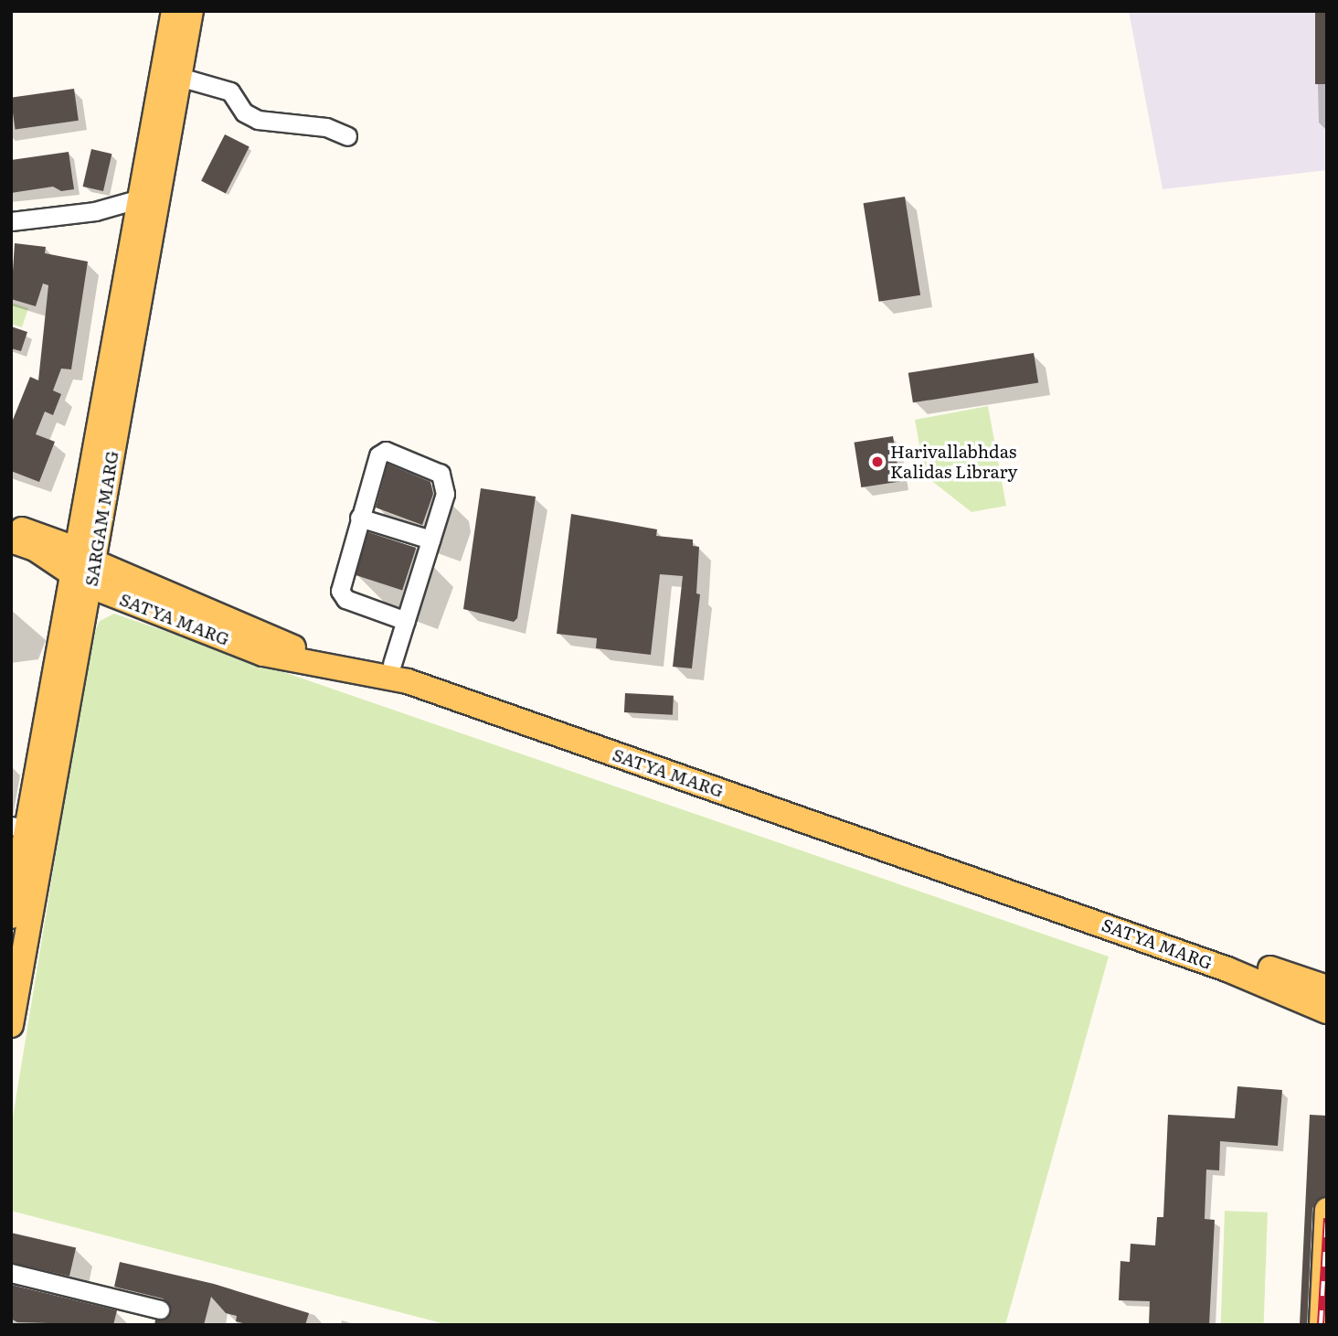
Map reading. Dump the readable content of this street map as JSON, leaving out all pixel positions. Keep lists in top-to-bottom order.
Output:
{
  "streets": {
    "main road": ["SARGAM MARG", "SATYA MARG"]
  },
  "crossings": [
    ["SARGAM MARG", "SATYA MARG"]
  ],
  "places": ["Harivallabhdas Kalidas Library"]
}
